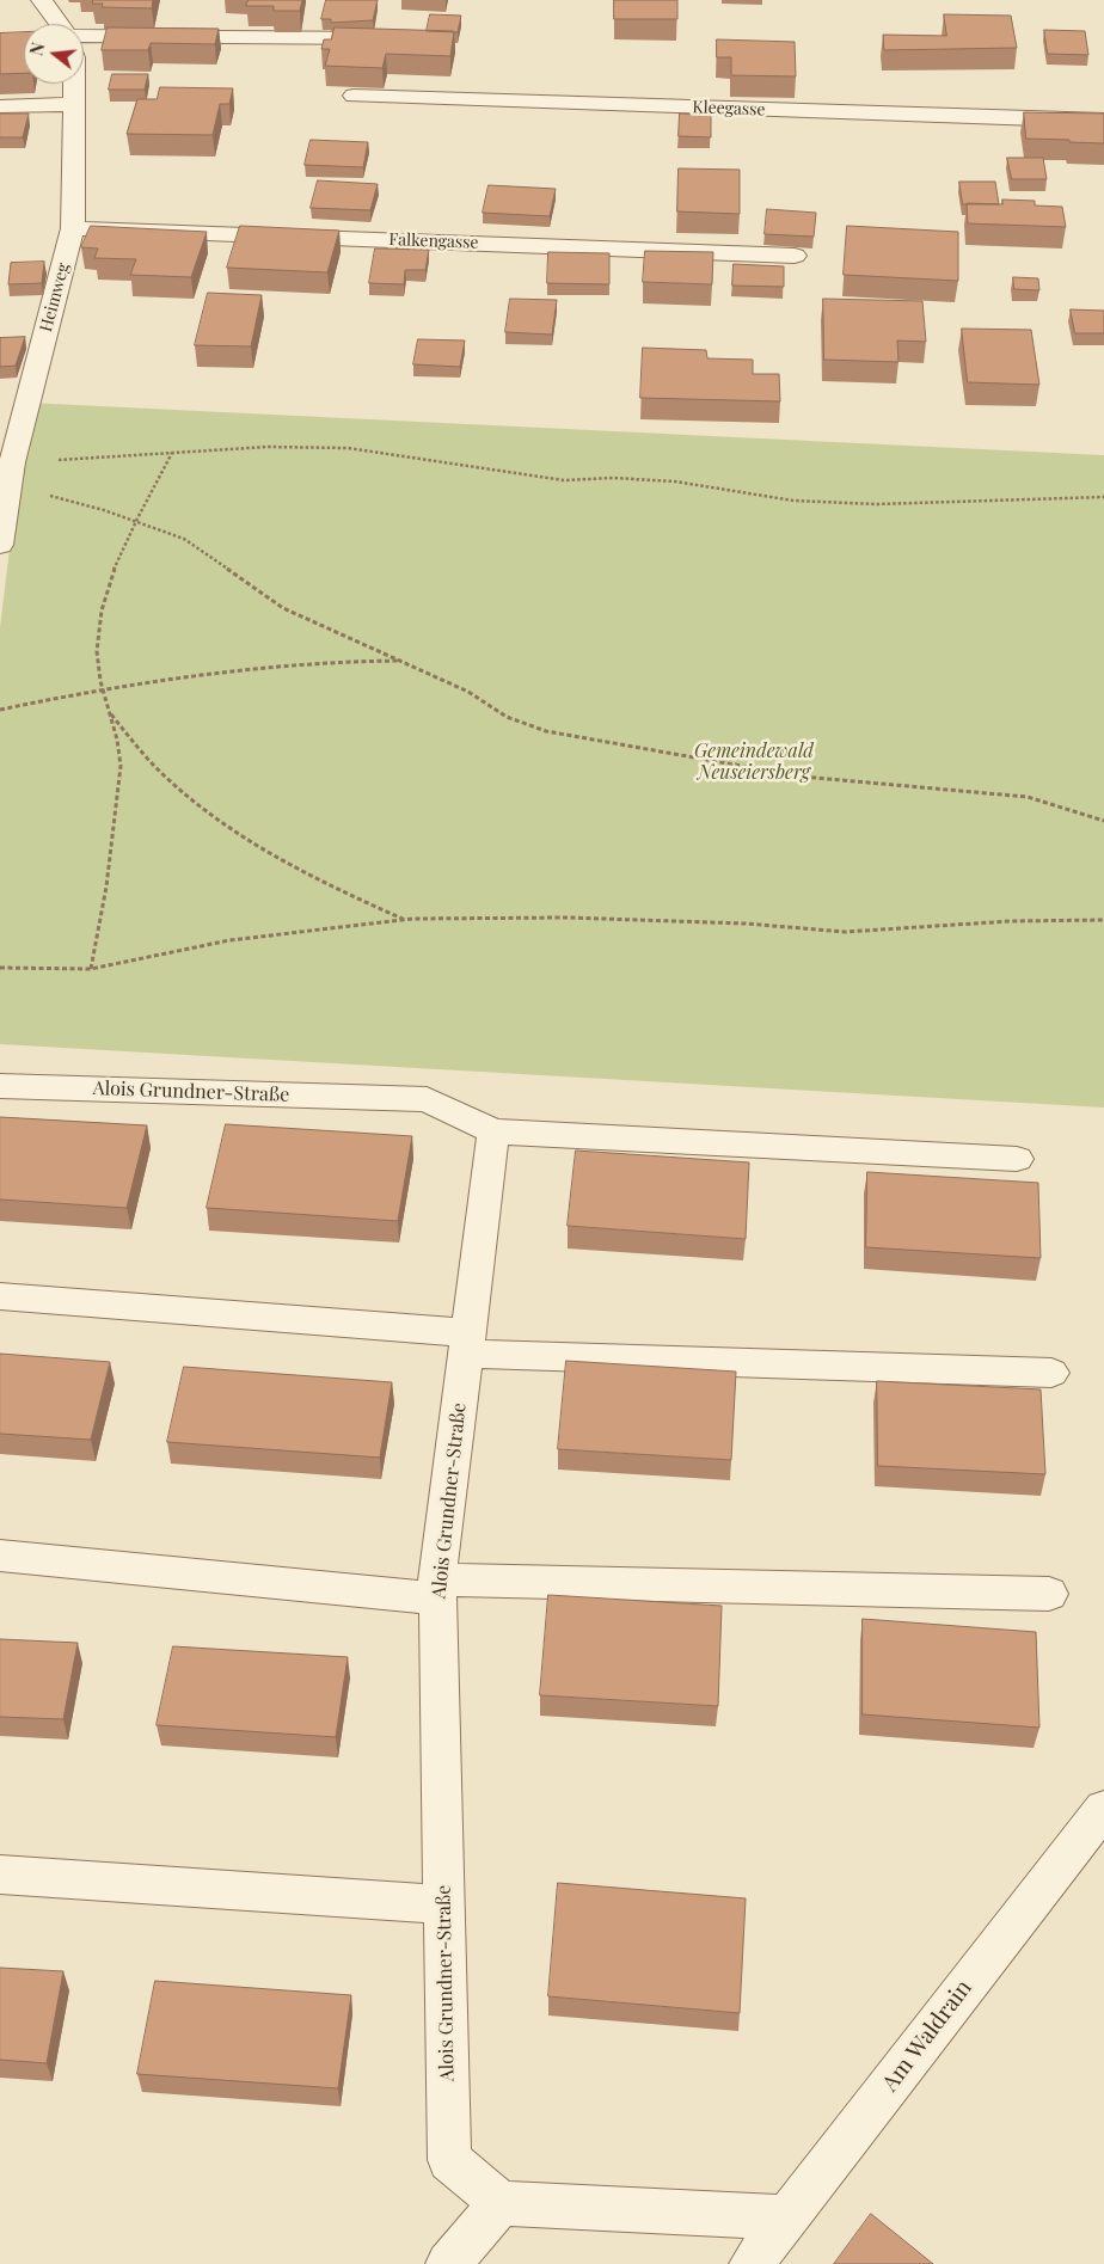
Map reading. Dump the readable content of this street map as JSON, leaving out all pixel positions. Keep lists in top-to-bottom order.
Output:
{
  "streets": {
    "street": [
      "Kleegasse",
      "Falkengasse",
      "Heimweg",
      "Alois Grundner-Straße",
      "Am Waldrain"
    ]
  },
  "crossings": [
    ["Falkengasse", "Heimweg"]
  ],
  "parks": ["Gemeindewald Neuseiersberg"],
  "north": "left"
}
